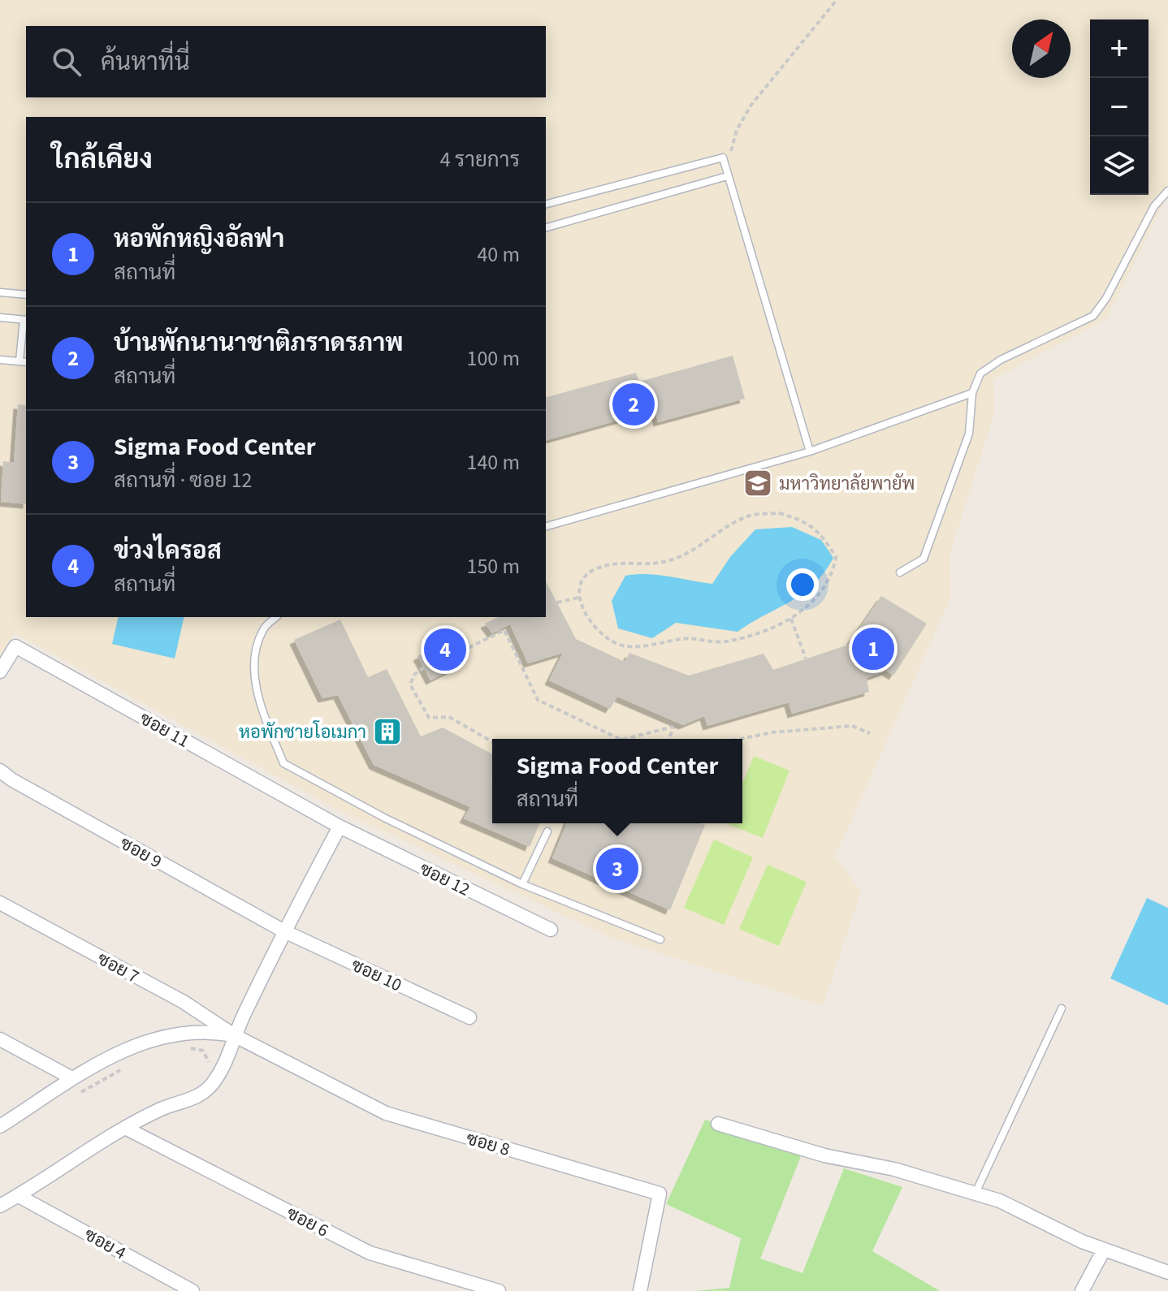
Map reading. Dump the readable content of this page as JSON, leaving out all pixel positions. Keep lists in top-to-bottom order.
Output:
{
  "streets": {
    "street": [
      "ซอย 11",
      "ซอย 9",
      "ซอย 12",
      "ซอย 7",
      "ซอย 10",
      "ซอย 8",
      "ซอย 6",
      "ซอย 4"
    ]
  },
  "crossings": [
    ["ซอย 11", "ซอย 12"],
    ["ซอย 9", "ซอย 10"],
    ["ซอย 7", "ซอย 8"]
  ],
  "places": {
    "school or university": ["มหาวิทยาลัยพายัพ"],
    "building": ["หอพักชายโอเมกา"]
  },
  "north": "top right",
  "page": {
    "map_buttons": ["+", "−"],
    "search": "ค้นหาที่นี่",
    "heading": ["ใกล้เคียง", "4 รายการ"],
    "list": [
      {
        "mark": "1",
        "name": "หอพักหญิงอัลฟา",
        "note": "สถานที่",
        "value": "40 m"
      },
      {
        "mark": "2",
        "name": "บ้านพักนานาชาติภราดรภาพ",
        "note": "สถานที่",
        "value": "100 m"
      },
      {
        "mark": "3",
        "name": "Sigma Food Center",
        "note": "สถานที่ · ซอย 12",
        "value": "140 m"
      },
      {
        "mark": "4",
        "name": "ข่วงไครอส",
        "note": "สถานที่",
        "value": "150 m"
      }
    ],
    "pins": [
      "2",
      "1",
      "4",
      "3"
    ],
    "popup": ["Sigma Food Center", "สถานที่"]
  }
}
